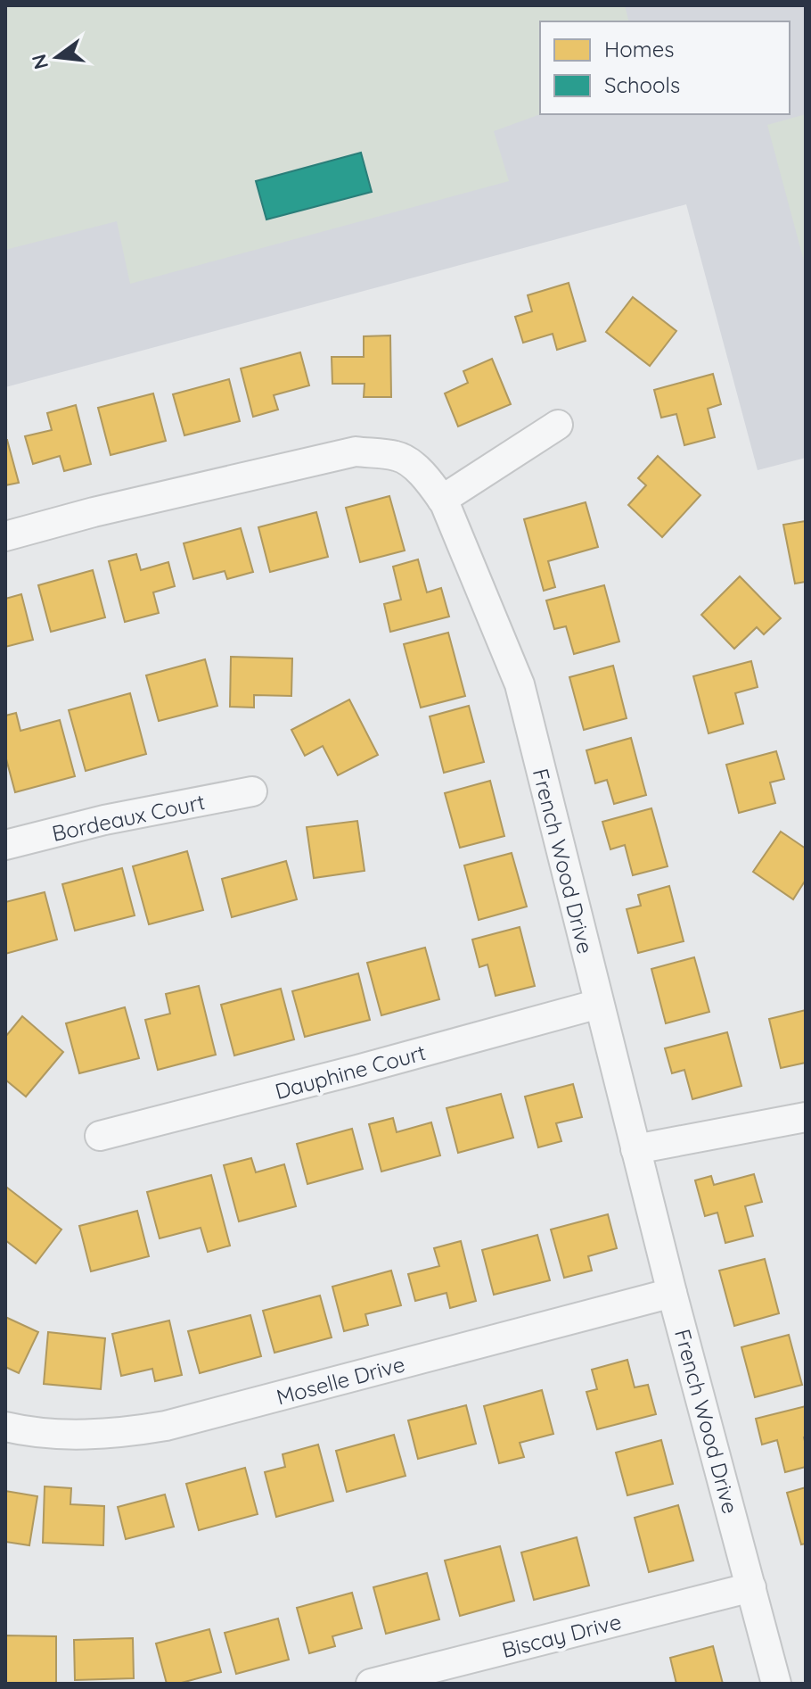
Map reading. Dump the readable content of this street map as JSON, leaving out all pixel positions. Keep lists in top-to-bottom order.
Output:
{
  "streets": {
    "street": [
      "Bordeaux Court",
      "French Wood Drive",
      "Dauphine Court",
      "Moselle Drive",
      "Biscay Drive"
    ]
  },
  "crossings": [
    ["French Wood Drive", "Dauphine Court"],
    ["French Wood Drive", "Moselle Drive"],
    ["French Wood Drive", "Biscay Drive"]
  ],
  "legend": ["Homes", "Schools"],
  "north": "left"
}
